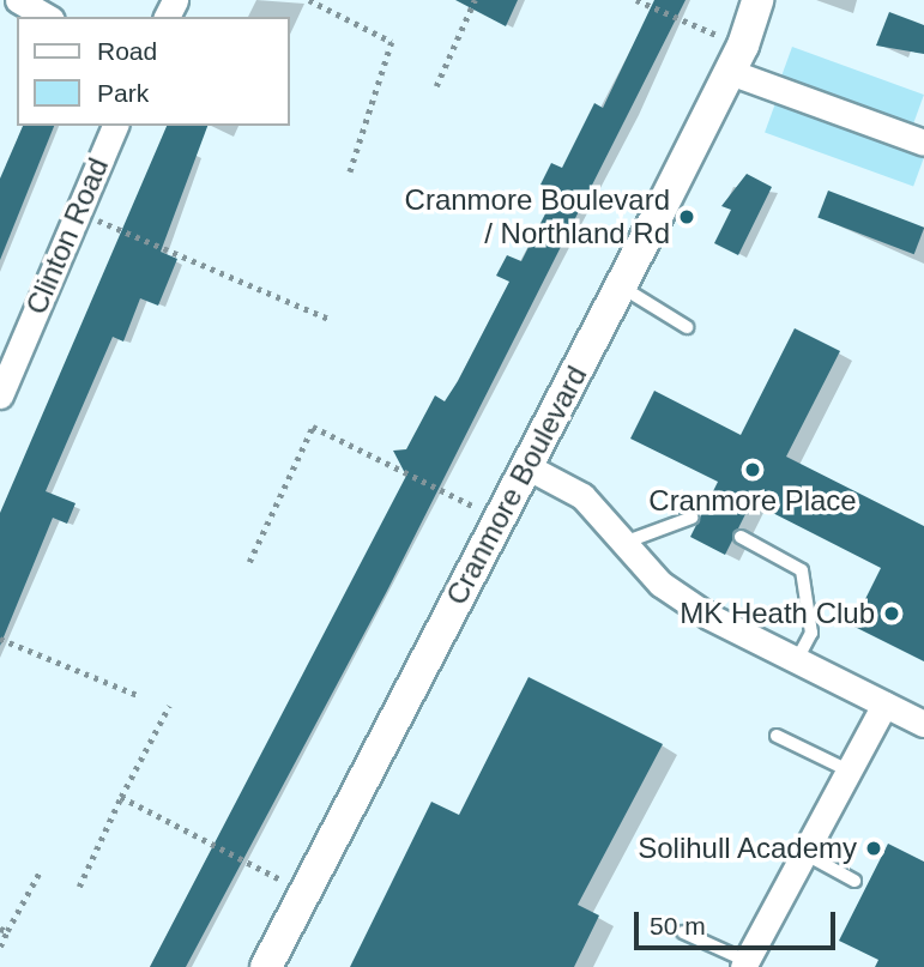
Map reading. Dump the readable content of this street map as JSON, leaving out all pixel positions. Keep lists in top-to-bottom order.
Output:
{
  "streets": {
    "street": ["Clinton Road", "Cranmore Boulevard"]
  },
  "places": [
    "Cranmore Boulevard / Northland Rd",
    "Cranmore Place",
    "MK Heath Club",
    "Solihull Academy"
  ],
  "legend": ["Road", "Park"],
  "scale_bar": "50 m"
}
